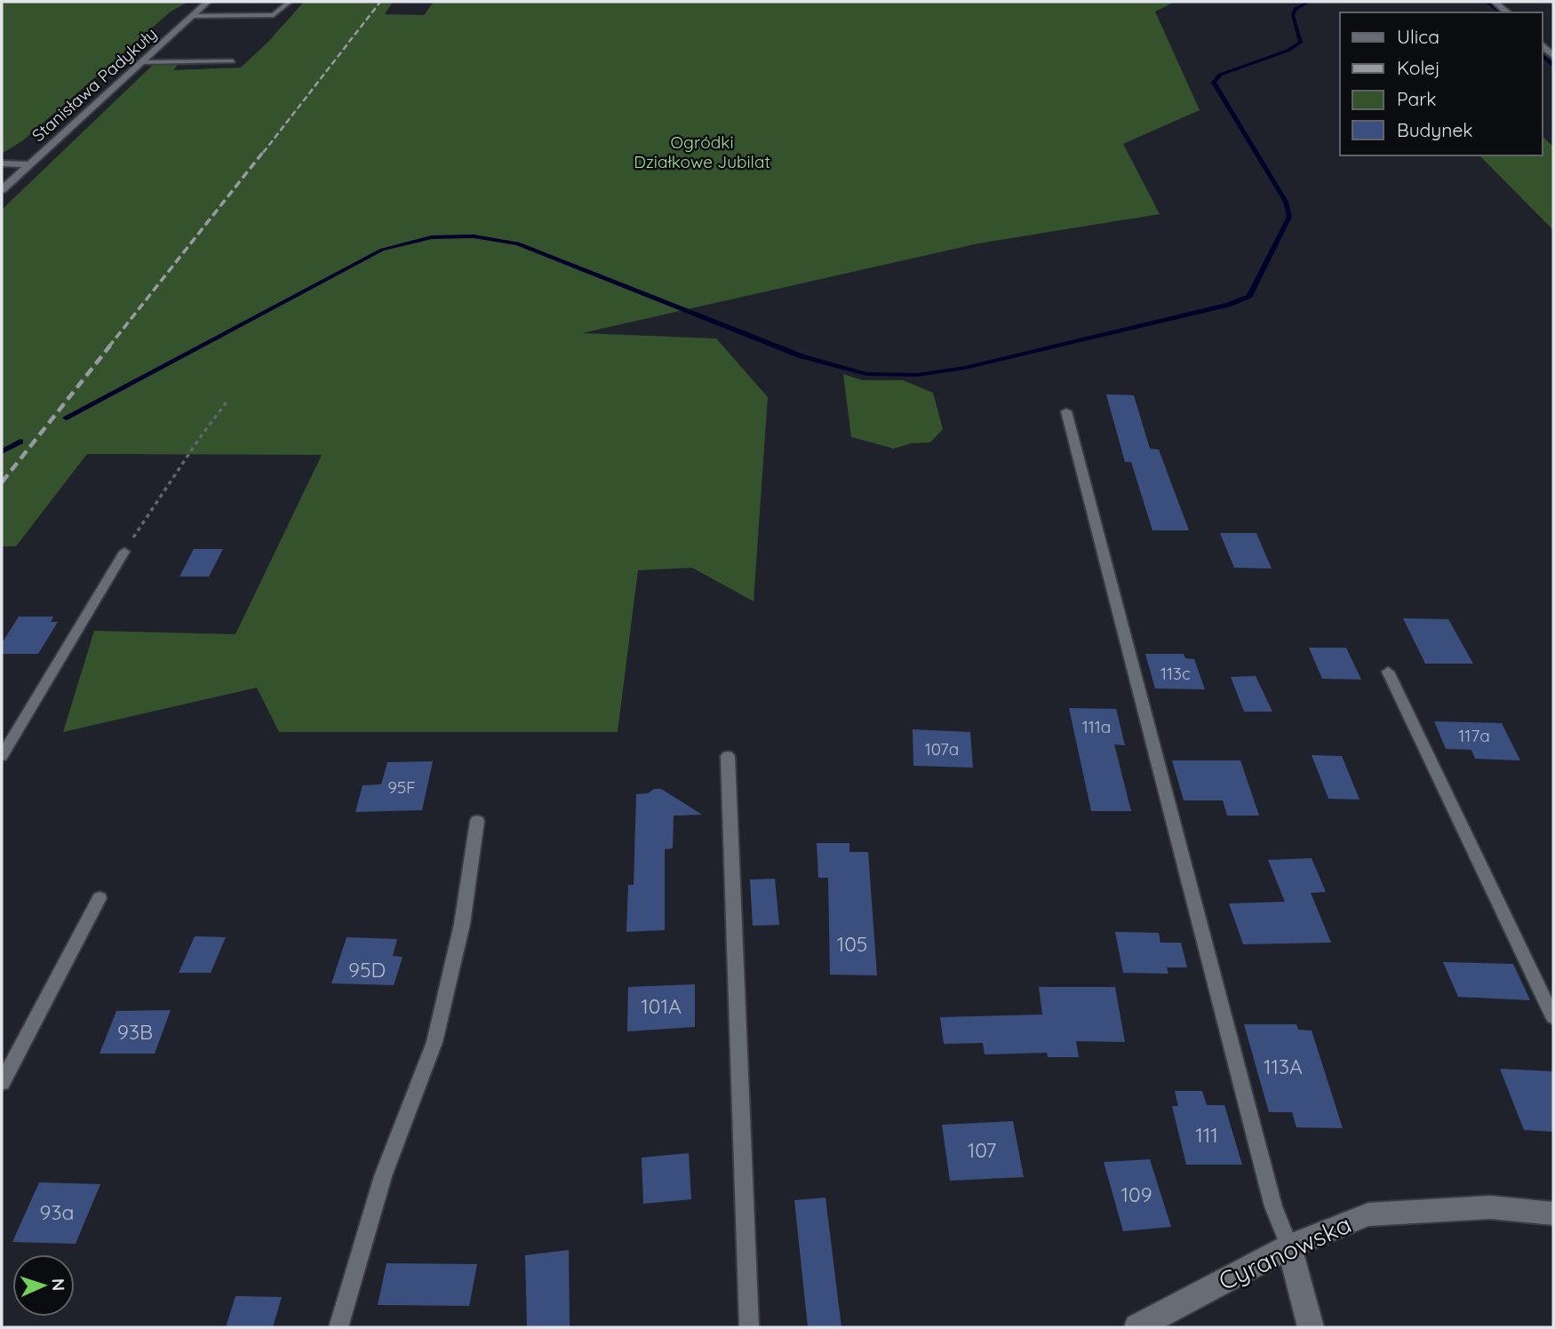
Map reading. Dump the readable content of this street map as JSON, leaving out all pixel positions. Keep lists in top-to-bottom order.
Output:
{
  "streets": {
    "street": ["Stanisława Padykuły", "Cyranowska"]
  },
  "parks": ["Ogródki Działkowe Jubilat"],
  "house_numbers": [
    "113c",
    "111a",
    "117a",
    "107a",
    "95F",
    "105",
    "95D",
    "101A",
    "93B",
    "113A",
    "111",
    "107",
    "109",
    "93a"
  ],
  "legend": [
    "Ulica",
    "Kolej",
    "Park",
    "Budynek"
  ],
  "north": "right"
}
